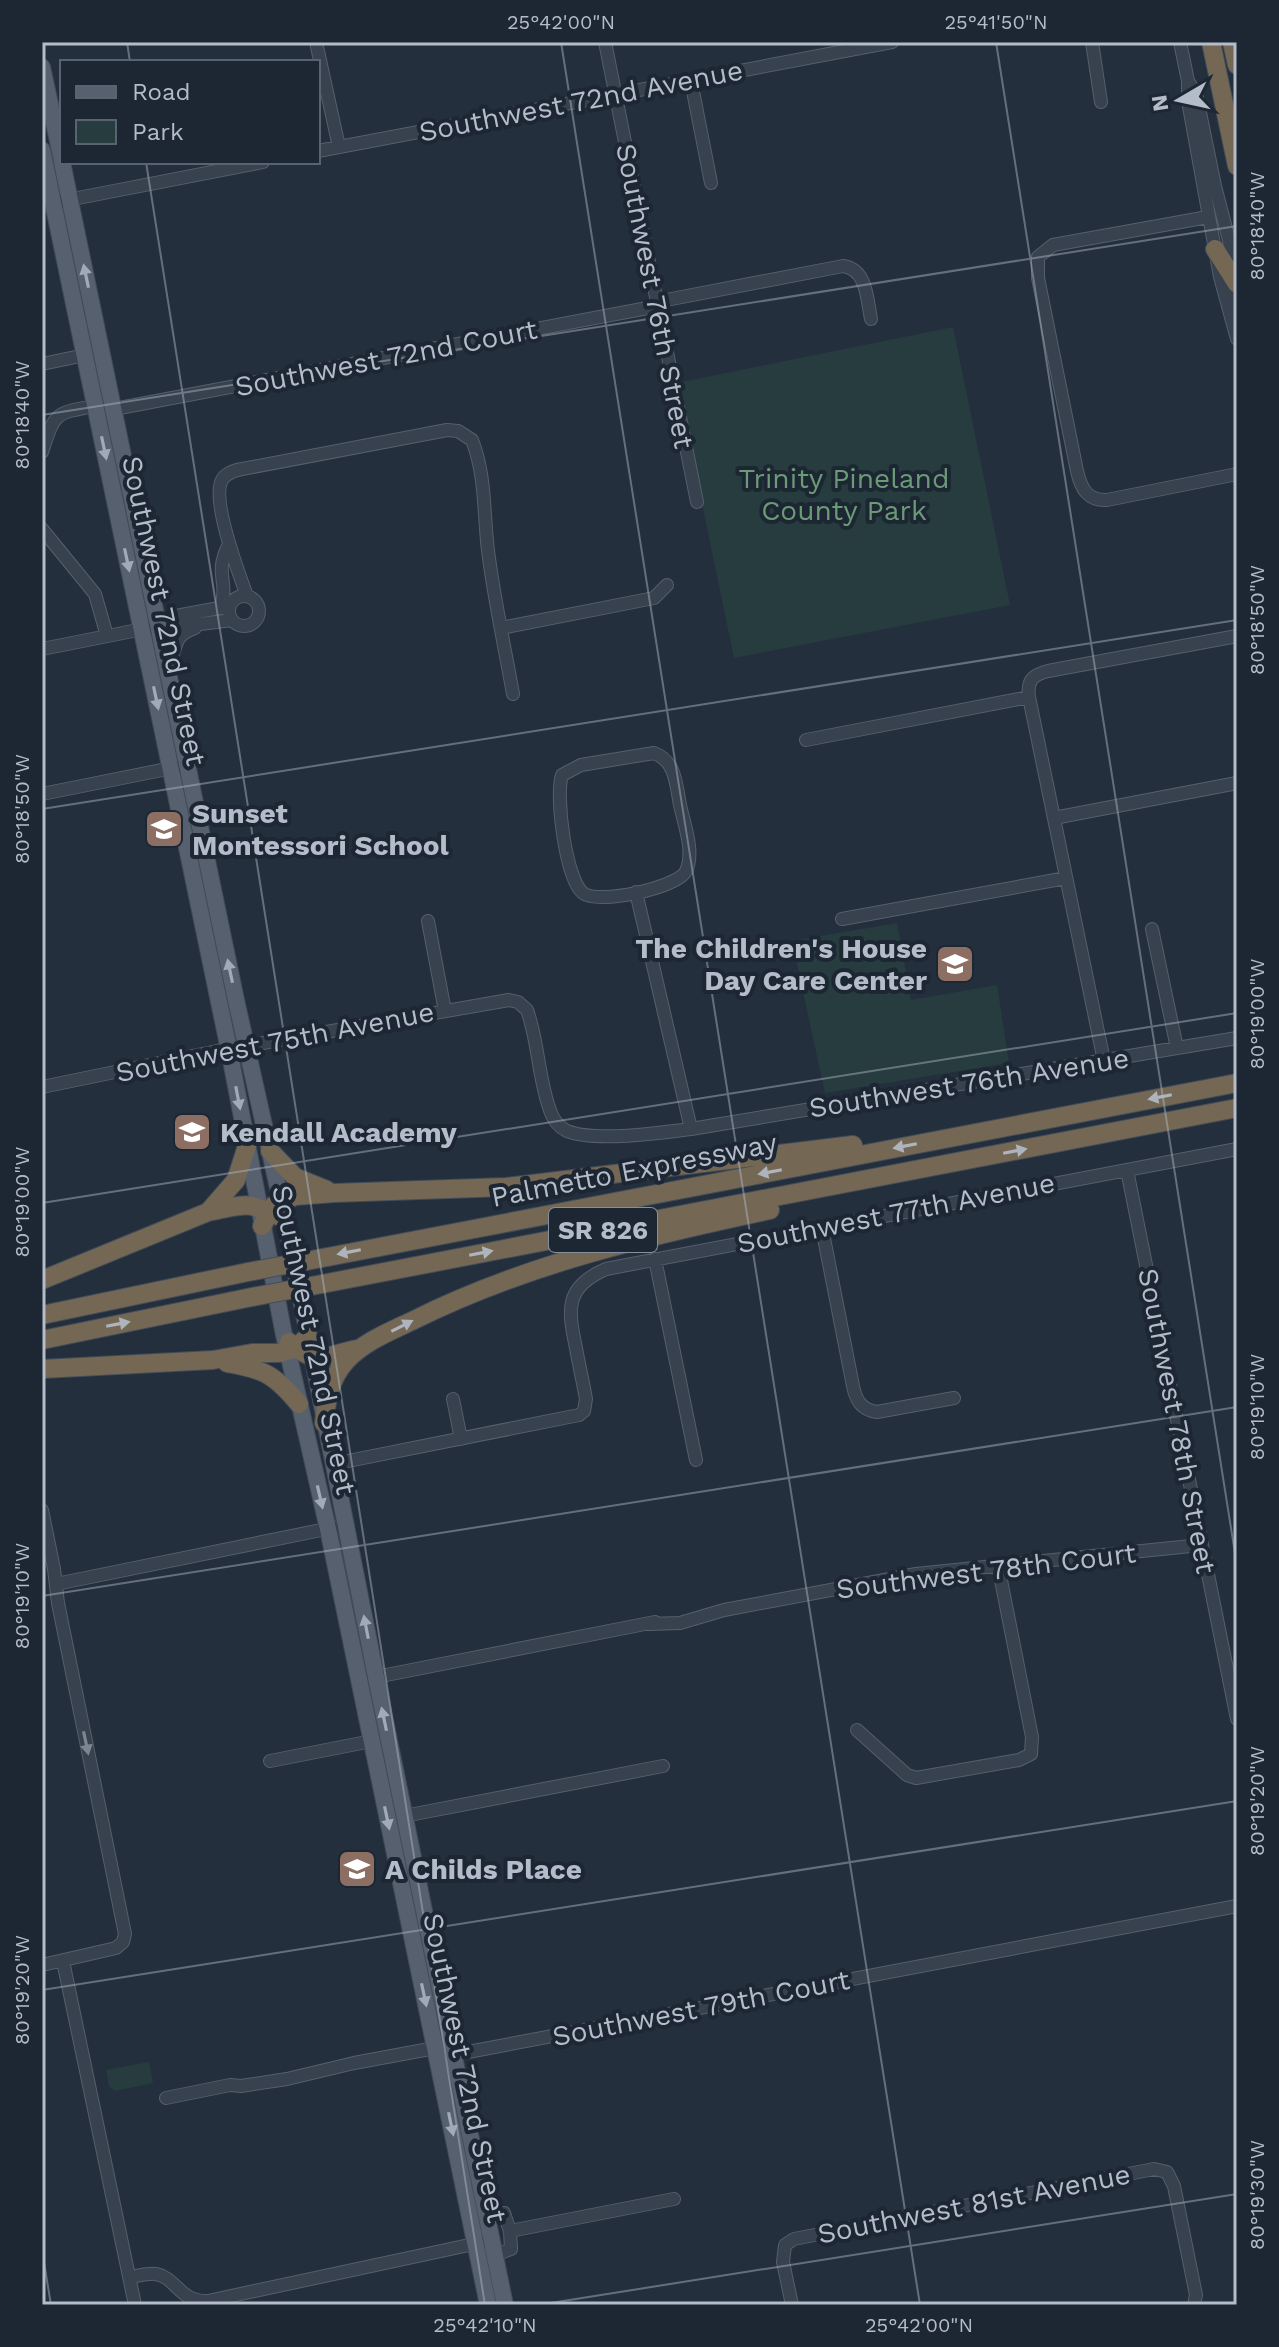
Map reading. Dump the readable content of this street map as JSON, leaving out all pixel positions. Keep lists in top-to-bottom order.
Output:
{
  "streets": {
    "highway": ["Palmetto Expressway", "SR 826"],
    "main road": ["Southwest 72nd Street"],
    "street": [
      "Southwest 72nd Avenue",
      "Southwest 76th Street",
      "Southwest 72nd Court",
      "Southwest 75th Avenue",
      "Southwest 76th Avenue",
      "Southwest 77th Avenue",
      "Southwest 78th Street",
      "Southwest 78th Court",
      "Southwest 79th Court",
      "Southwest 81st Avenue"
    ]
  },
  "crossings": [
    ["Southwest 72nd Avenue", "Southwest 76th Street"],
    ["Southwest 76th Street", "Southwest 72nd Court"],
    ["Southwest 72nd Court", "Southwest 72nd Street"],
    ["Southwest 72nd Street", "Southwest 75th Avenue"],
    ["Southwest 72nd Street", "Southwest 78th Court"],
    ["Southwest 72nd Street", "Southwest 79th Court"],
    ["Southwest 75th Avenue", "Southwest 76th Avenue"],
    ["Southwest 77th Avenue", "Southwest 78th Street"],
    ["Southwest 78th Street", "Southwest 78th Court"]
  ],
  "parks": ["Trinity Pineland County Park"],
  "places": {
    "school or university": [
      "Sunset Montessori School",
      "The Children's House Day Care Center",
      "Kendall Academy",
      "A Childs Place"
    ]
  },
  "legend": ["Road", "Park"],
  "north": "left",
  "coordinates": [
    "25°42'00\"N",
    "25°41'50\"N",
    "80°18'40\"W",
    "80°18'50\"W",
    "80°19'00\"W",
    "80°19'10\"W",
    "80°19'20\"W",
    "80°19'30\"W",
    "25°42'10\"N"
  ]
}
